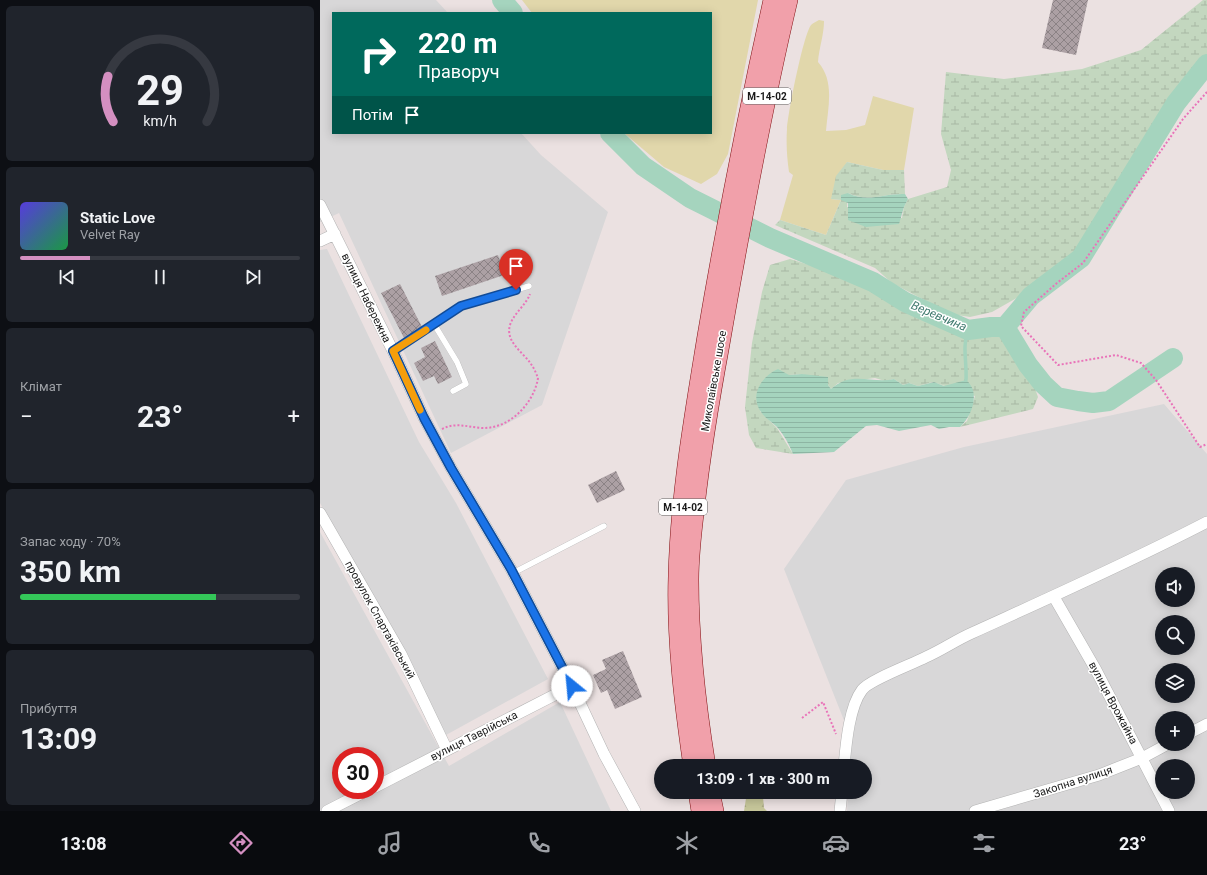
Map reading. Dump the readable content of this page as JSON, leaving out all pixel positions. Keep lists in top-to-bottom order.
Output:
{
  "streets": {
    "main road": ["М-14-02", "Миколаївське шосе"],
    "street": [
      "вулиця Набережна",
      "провулок Спартаківський",
      "вулиця Врожайна",
      "вулиця Таврійська",
      "Закопна вулиця"
    ]
  },
  "crossings": [
    ["вулиця Набережна", "вулиця Таврійська"],
    ["провулок Спартаківський", "вулиця Таврійська"],
    ["вулиця Врожайна", "Закопна вулиця"]
  ],
  "water": ["Веревчина"],
  "page": {
    "turn": ["220 m", "Праворуч"],
    "then": "Потім",
    "song": ["Static Love", "Velvet Ray"],
    "tile": [
      "Клімат",
      ["Запас ходу · 70%", "350 km"],
      ["Прибуття", "13:09"]
    ],
    "heat": ["−", "23°", "+"],
    "map_buttons": ["+", "−"],
    "limit": "30",
    "trip": "13:09 · 1 хв · 300 m",
    "tabs": ["13:08", "23°"],
    "gauge": ["29", "km/h"]
  }
}
